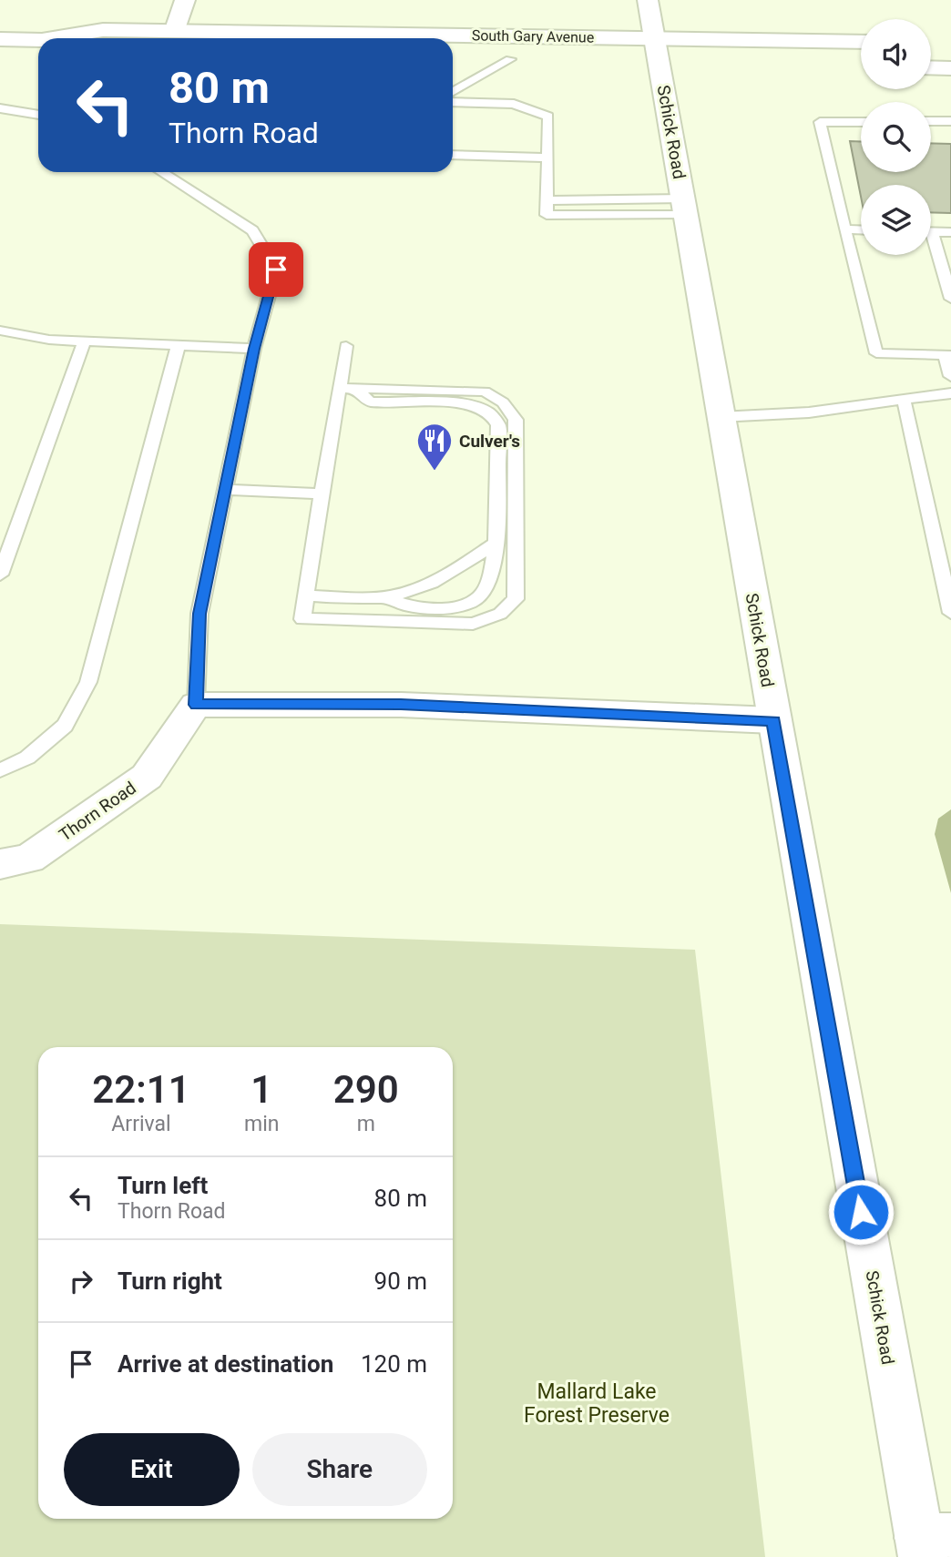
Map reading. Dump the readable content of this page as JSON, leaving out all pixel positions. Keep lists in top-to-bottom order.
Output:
{
  "streets": {
    "street": ["South Gary Avenue", "Schick Road", "Thorn Road"]
  },
  "crossings": [
    ["South Gary Avenue", "Schick Road"]
  ],
  "parks": ["Mallard Lake Forest Preserve"],
  "places": {
    "restaurant": ["Culver's"]
  },
  "page": {
    "turn": ["80 m", "Thorn Road"],
    "eta": [
      "22:11",
      "Arrival",
      "1",
      "min",
      "290",
      "m"
    ],
    "list": [
      {
        "name": "Turn left",
        "note": "Thorn Road",
        "value": "80 m"
      },
      {
        "name": "Turn right",
        "value": "90 m"
      },
      {
        "name": "Arrive at destination",
        "value": "120 m"
      }
    ],
    "buttons": ["Exit", "Share"]
  }
}
